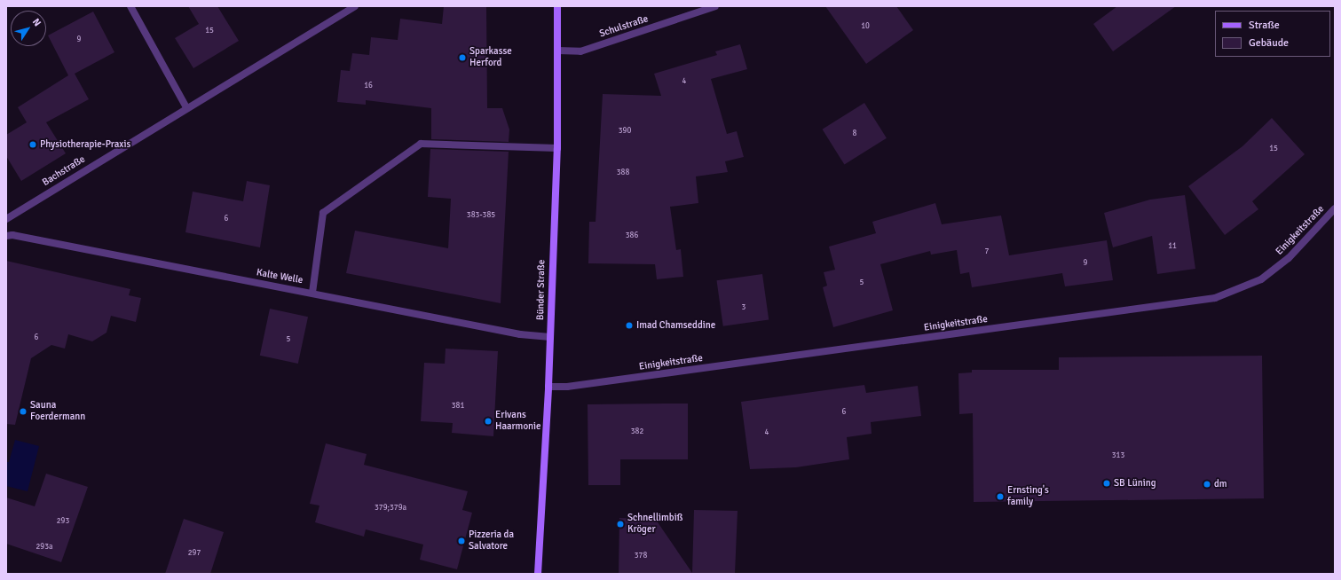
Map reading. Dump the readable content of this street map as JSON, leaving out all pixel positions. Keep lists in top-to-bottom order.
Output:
{
  "streets": {
    "main road": ["Bünder Straße"],
    "street": [
      "Schulstraße",
      "Bachstraße",
      "Einigkeitstraße",
      "Kalte Welle"
    ]
  },
  "crossings": [
    ["Schulstraße", "Bünder Straße"],
    ["Einigkeitstraße", "Bünder Straße"],
    ["Kalte Welle", "Bünder Straße"]
  ],
  "places": [
    "Sparkasse Herford",
    "Physiotherapie-Praxis",
    "Imad Chamseddine",
    "Sauna Foerdermann",
    "Erivans Haarmonie",
    "SB Lüning",
    "dm",
    "Ernsting's family",
    "Schnellimbiß Kröger",
    "Pizzeria da Salvatore"
  ],
  "house_numbers": [
    "10",
    "15",
    "9",
    "4",
    "16",
    "390",
    "8",
    "15",
    "388",
    "383-385",
    "6",
    "386",
    "11",
    "7",
    "9",
    "5",
    "3",
    "6",
    "5",
    "381",
    "6",
    "382",
    "4",
    "313",
    "379;379a",
    "293",
    "293a",
    "297",
    "378"
  ],
  "legend": ["Straße", "Gebäude"],
  "north": "top right"
}
